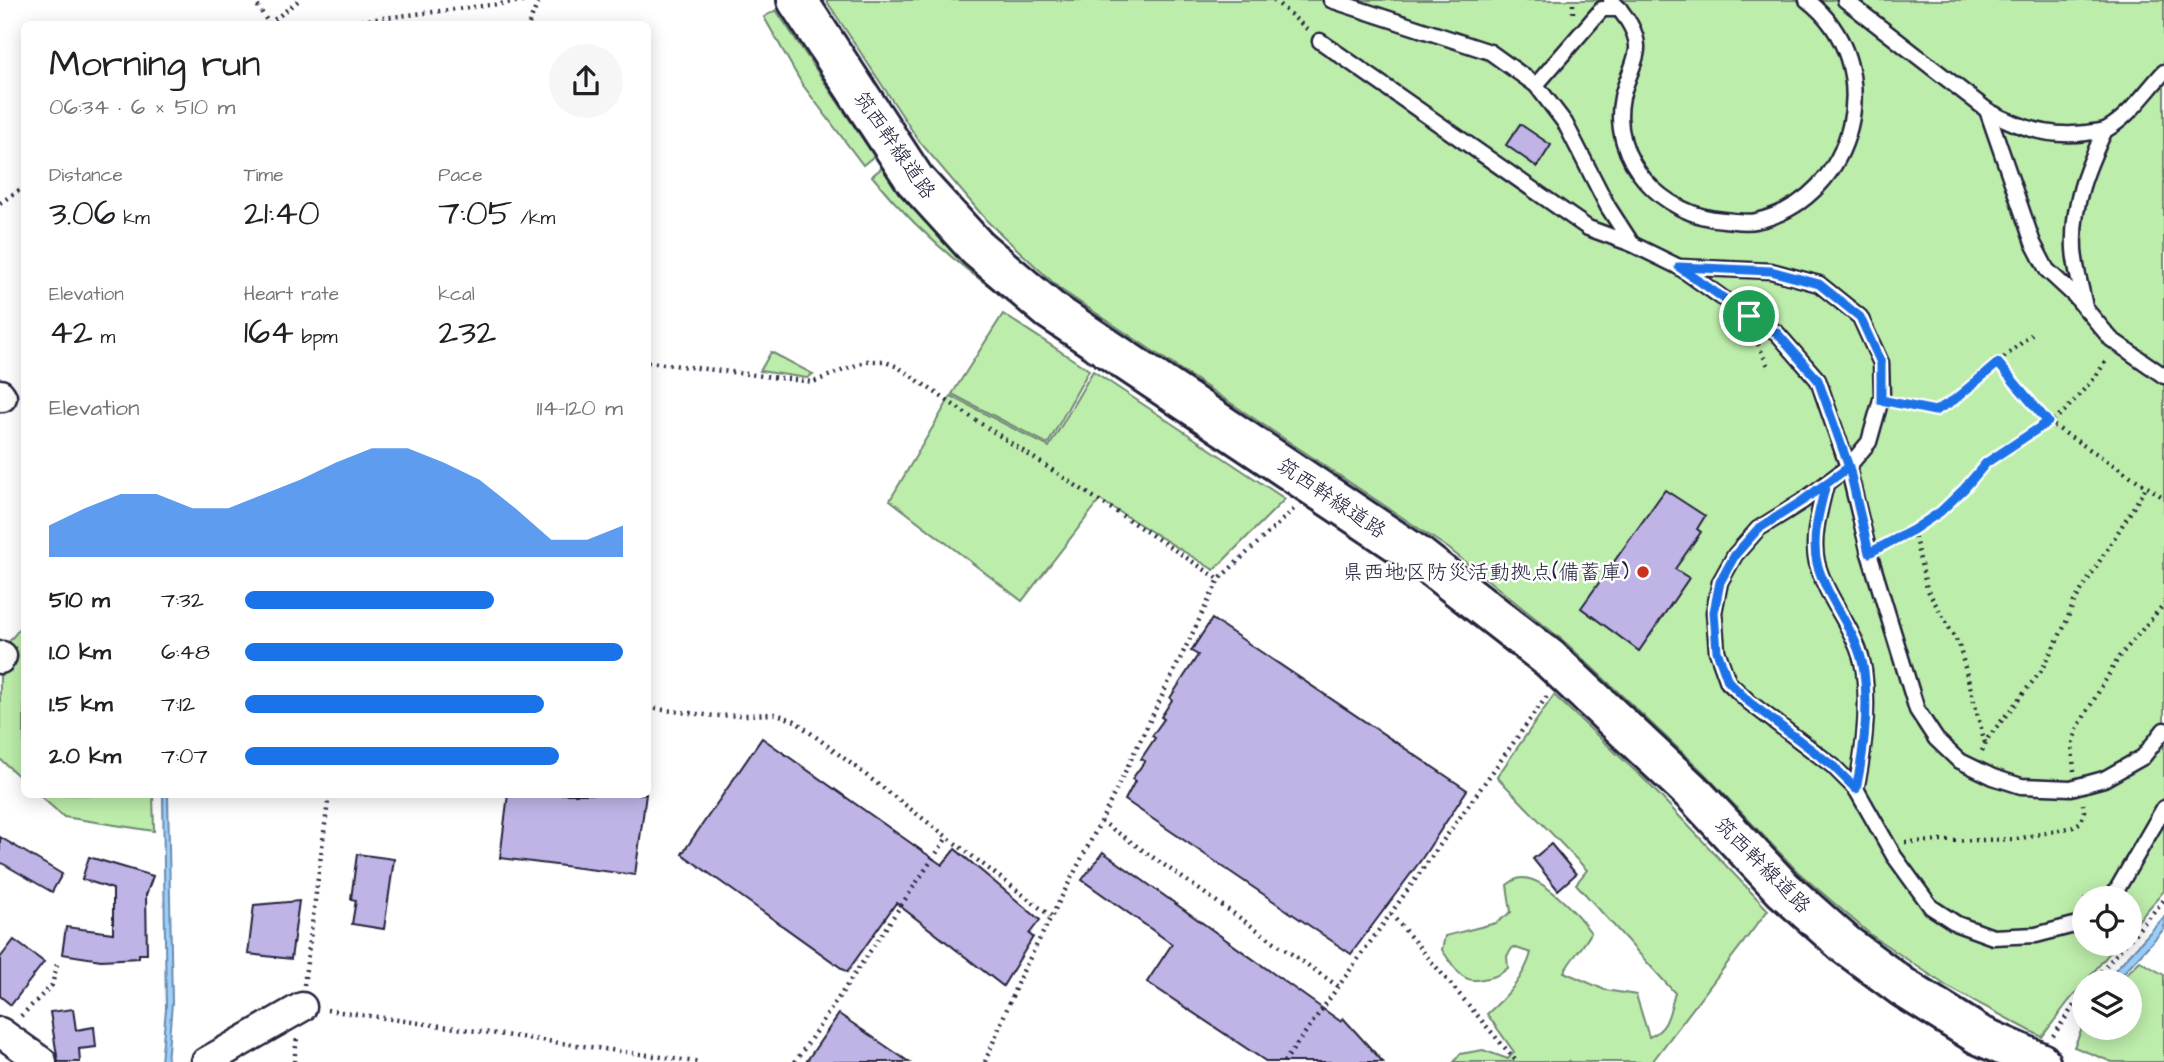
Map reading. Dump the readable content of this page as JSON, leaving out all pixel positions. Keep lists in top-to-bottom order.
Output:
{
  "streets": {
    "street": ["筑西幹線道路"]
  },
  "places": ["県西地区防災活動拠点(備蓄庫)"],
  "page": {
    "heading": ["Morning run", "06:34 · 6 × 510 m"],
    "stats": [
      ["Distance", "3.06 km"],
      ["Time", "21:40"],
      ["Pace", "7:05 /km"],
      ["Elevation", "42 m"],
      ["Heart rate", "164 bpm"],
      ["kcal", "232"]
    ],
    "chart": ["Elevation", "114–120 m"],
    "list": [
      {
        "name": "510 m",
        "note": "7:32"
      },
      {
        "name": "1.0 km",
        "note": "6:48"
      },
      {
        "name": "1.5 km",
        "note": "7:12"
      },
      {
        "name": "2.0 km",
        "note": "7:07"
      }
    ]
  }
}
